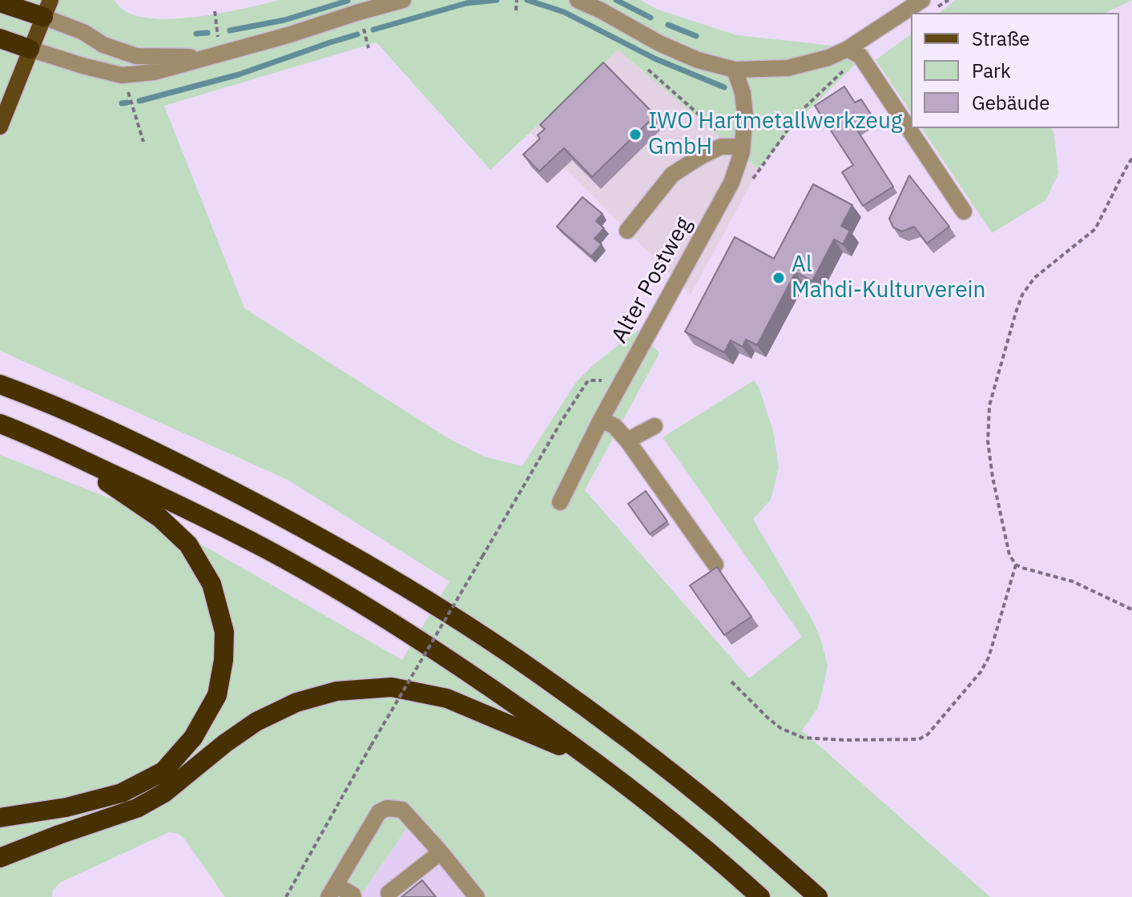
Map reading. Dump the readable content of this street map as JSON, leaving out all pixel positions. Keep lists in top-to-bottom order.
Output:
{
  "streets": {
    "street": ["Alter Postweg"]
  },
  "places": ["IWO Hartmetallwerkzeug GmbH", "Al Mahdi-Kulturverein"],
  "legend": ["Straße", "Park", "Gebäude"]
}
